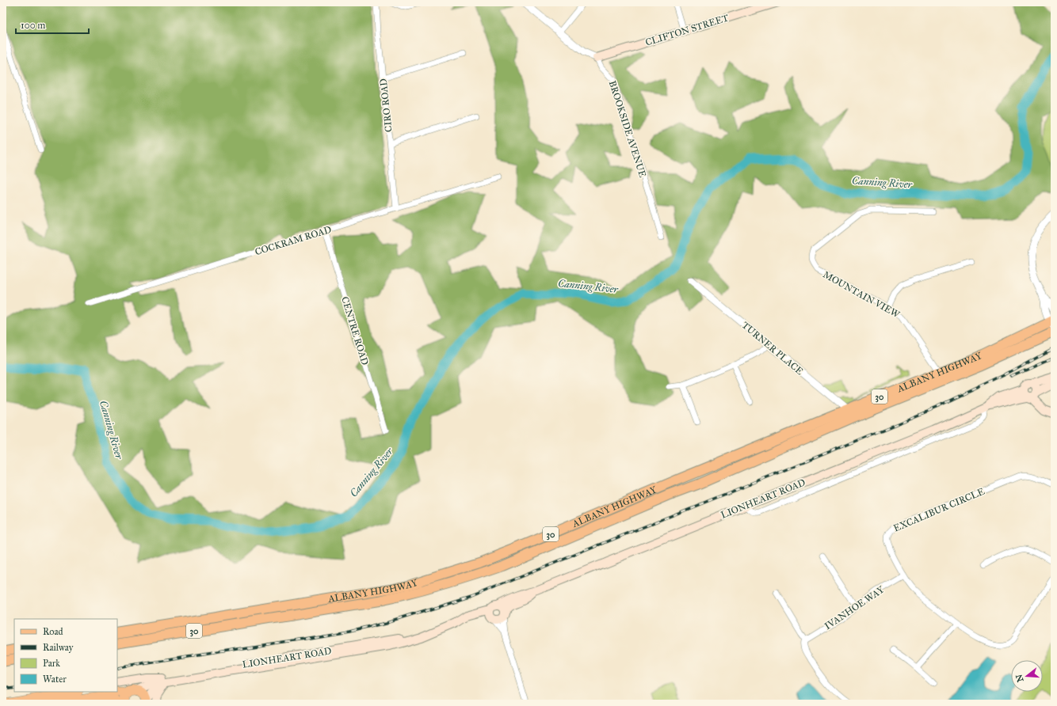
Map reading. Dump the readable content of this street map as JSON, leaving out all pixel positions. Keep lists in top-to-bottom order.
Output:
{
  "streets": {
    "highway": ["ALBANY HIGHWAY", "30"],
    "main road": ["CLIFTON STREET", "LIONHEART ROAD"],
    "street": [
      "CIRO ROAD",
      "BROOKSIDE AVENUE",
      "COCKRAM ROAD",
      "MOUNTAIN VIEW",
      "CENTRE ROAD",
      "TURNER PLACE",
      "EXCALIBUR CIRCLE",
      "IVANHOE WAY"
    ]
  },
  "crossings": [
    ["CLIFTON STREET", "BROOKSIDE AVENUE"],
    ["CIRO ROAD", "COCKRAM ROAD"],
    ["COCKRAM ROAD", "CENTRE ROAD"],
    ["MOUNTAIN VIEW", "ALBANY HIGHWAY"],
    ["TURNER PLACE", "ALBANY HIGHWAY"],
    ["EXCALIBUR CIRCLE", "IVANHOE WAY"]
  ],
  "water": ["Canning River"],
  "legend": [
    "Road",
    "Railway",
    "Park",
    "Water"
  ],
  "scale_bar": "100 m",
  "north": "left"
}
